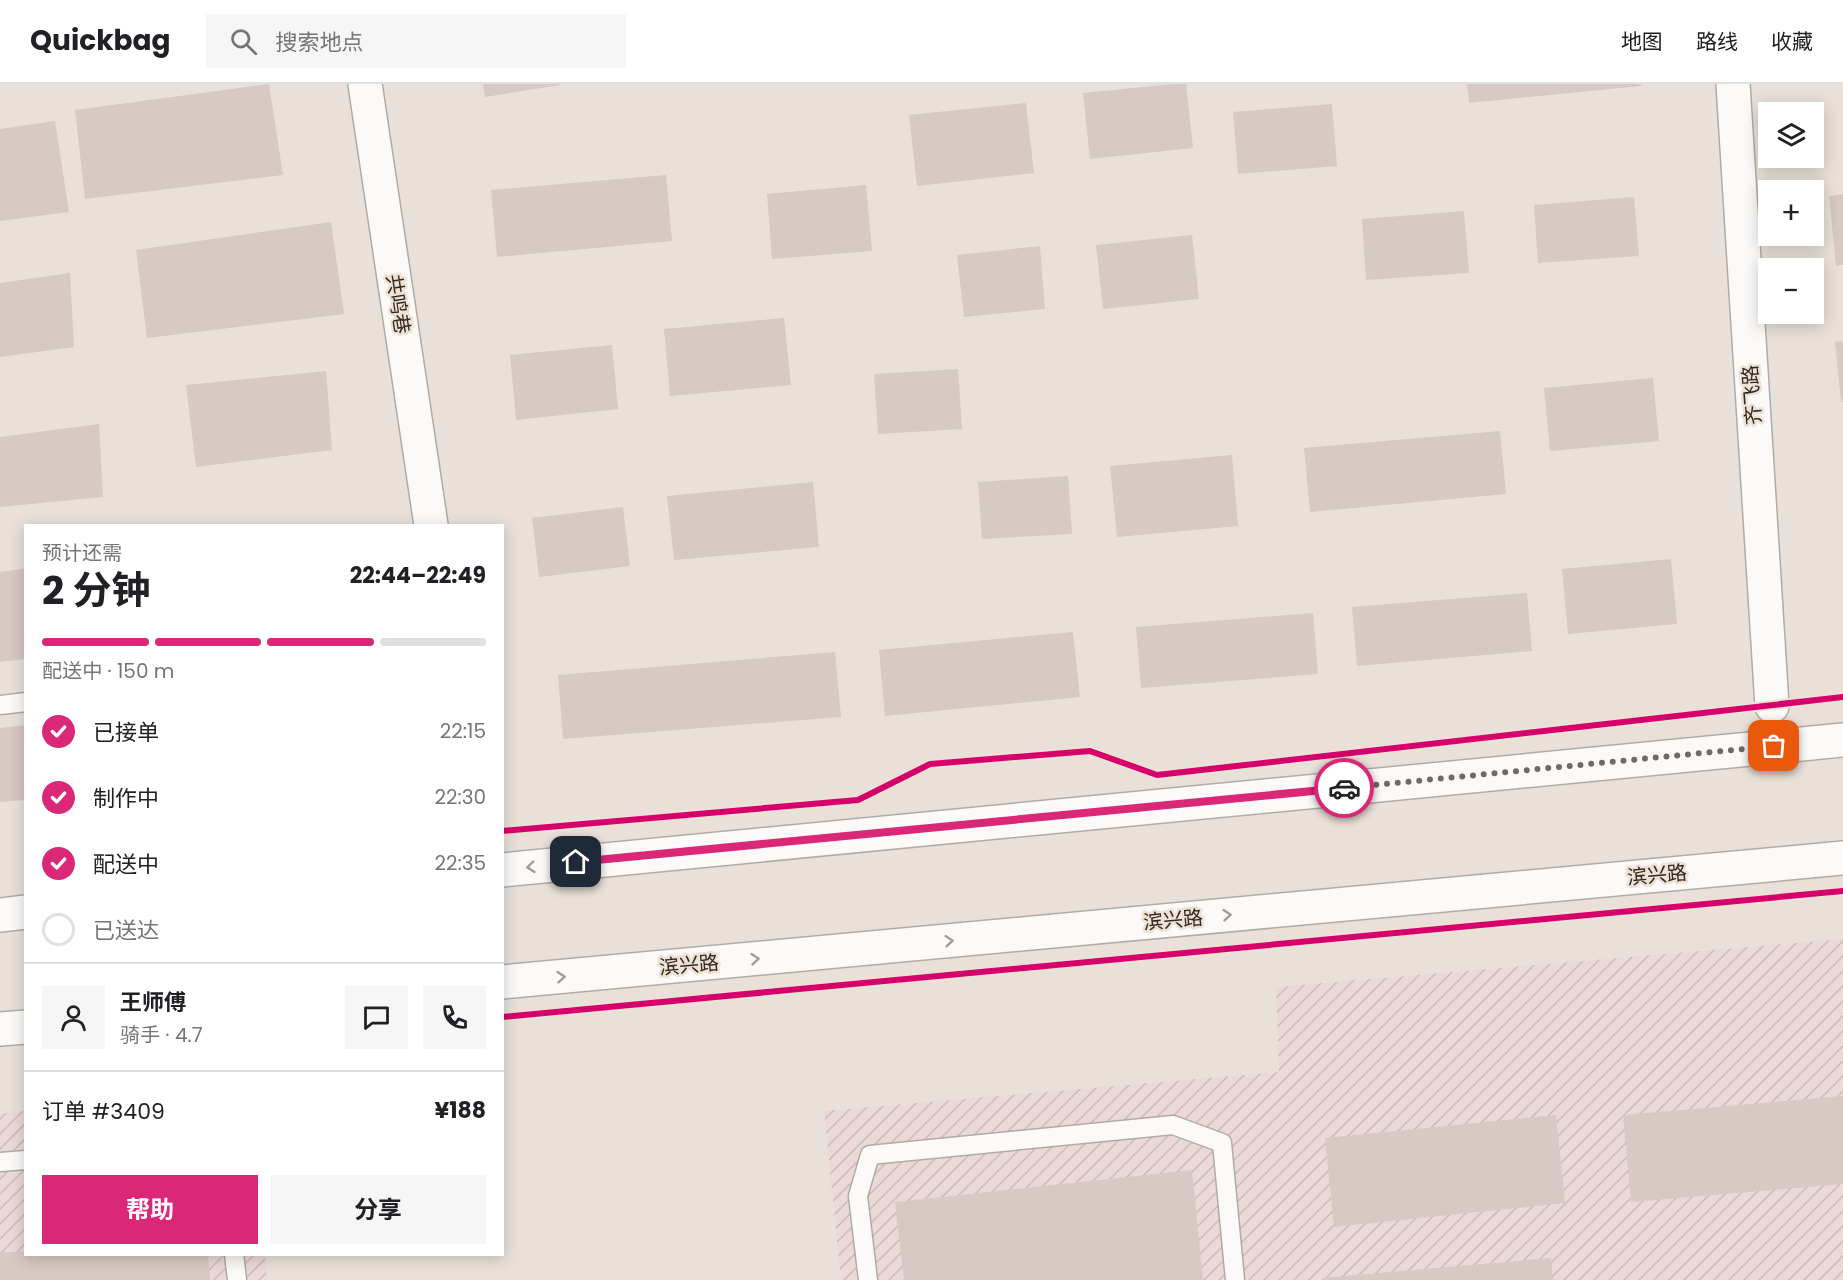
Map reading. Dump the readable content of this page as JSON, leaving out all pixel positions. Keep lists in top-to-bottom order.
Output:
{
  "streets": {
    "main road": ["共鸣巷", "齐飞路", "滨兴路"]
  },
  "page": {
    "header": "Quickbag",
    "search": "搜索地点",
    "nav": ["地图", "路线", "收藏"],
    "map_buttons": ["+", "−"],
    "heading": ["2 分钟", "预计还需", "22:44–22:49"],
    "panel": [
      "王师傅",
      "骑手 · 4.7",
      "订单 #3409",
      "¥188"
    ],
    "bar": "配送中 · 150 m",
    "list": [
      ["已接单", "22:15"],
      ["制作中", "22:30"],
      ["配送中", "22:35"],
      "已送达"
    ],
    "buttons": ["帮助", "分享"]
  }
}
